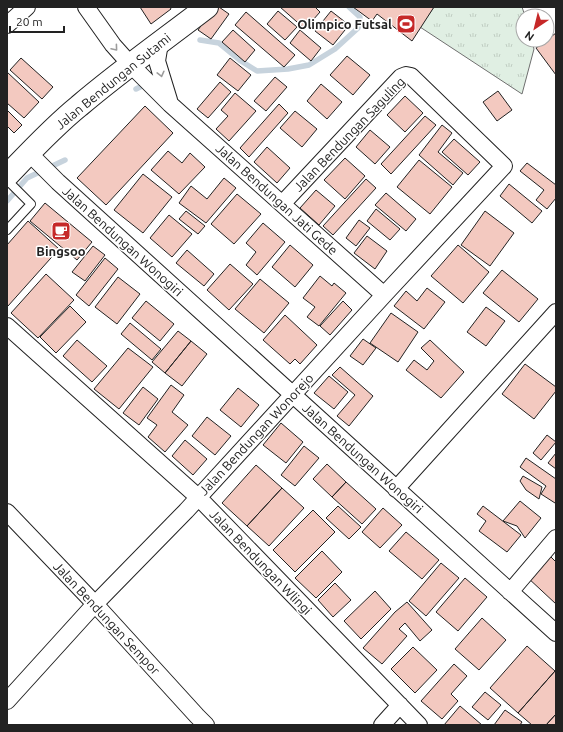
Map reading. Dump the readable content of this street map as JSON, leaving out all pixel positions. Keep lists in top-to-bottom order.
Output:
{
  "streets": {
    "main road": ["Jalan Bendungan Sutami"],
    "street": [
      "Jalan Bendungan Saguling",
      "Jalan Bendungan Jati Gede",
      "Jalan Bendungan Wonogiri",
      "Jalan Bendungan Wonorejo",
      "Jalan Bendungan Wlingi",
      "Jalan Bendungan Sempor"
    ]
  },
  "crossings": [
    ["Jalan Bendungan Sutami", "Jalan Bendungan Jati Gede"],
    ["Jalan Bendungan Sutami", "Jalan Bendungan Wonogiri"],
    ["Jalan Bendungan Saguling", "Jalan Bendungan Jati Gede"],
    ["Jalan Bendungan Saguling", "Jalan Bendungan Wonorejo"],
    ["Jalan Bendungan Jati Gede", "Jalan Bendungan Wonorejo"],
    ["Jalan Bendungan Wonogiri", "Jalan Bendungan Wonorejo"],
    ["Jalan Bendungan Wonorejo", "Jalan Bendungan Wlingi"],
    ["Jalan Bendungan Wonorejo", "Jalan Bendungan Sempor"]
  ],
  "places": {
    "sports": ["Olimpico Futsal"],
    "cafe": ["Bingsoo"]
  },
  "scale_bar": "20 m",
  "north": "bottom left"
}
